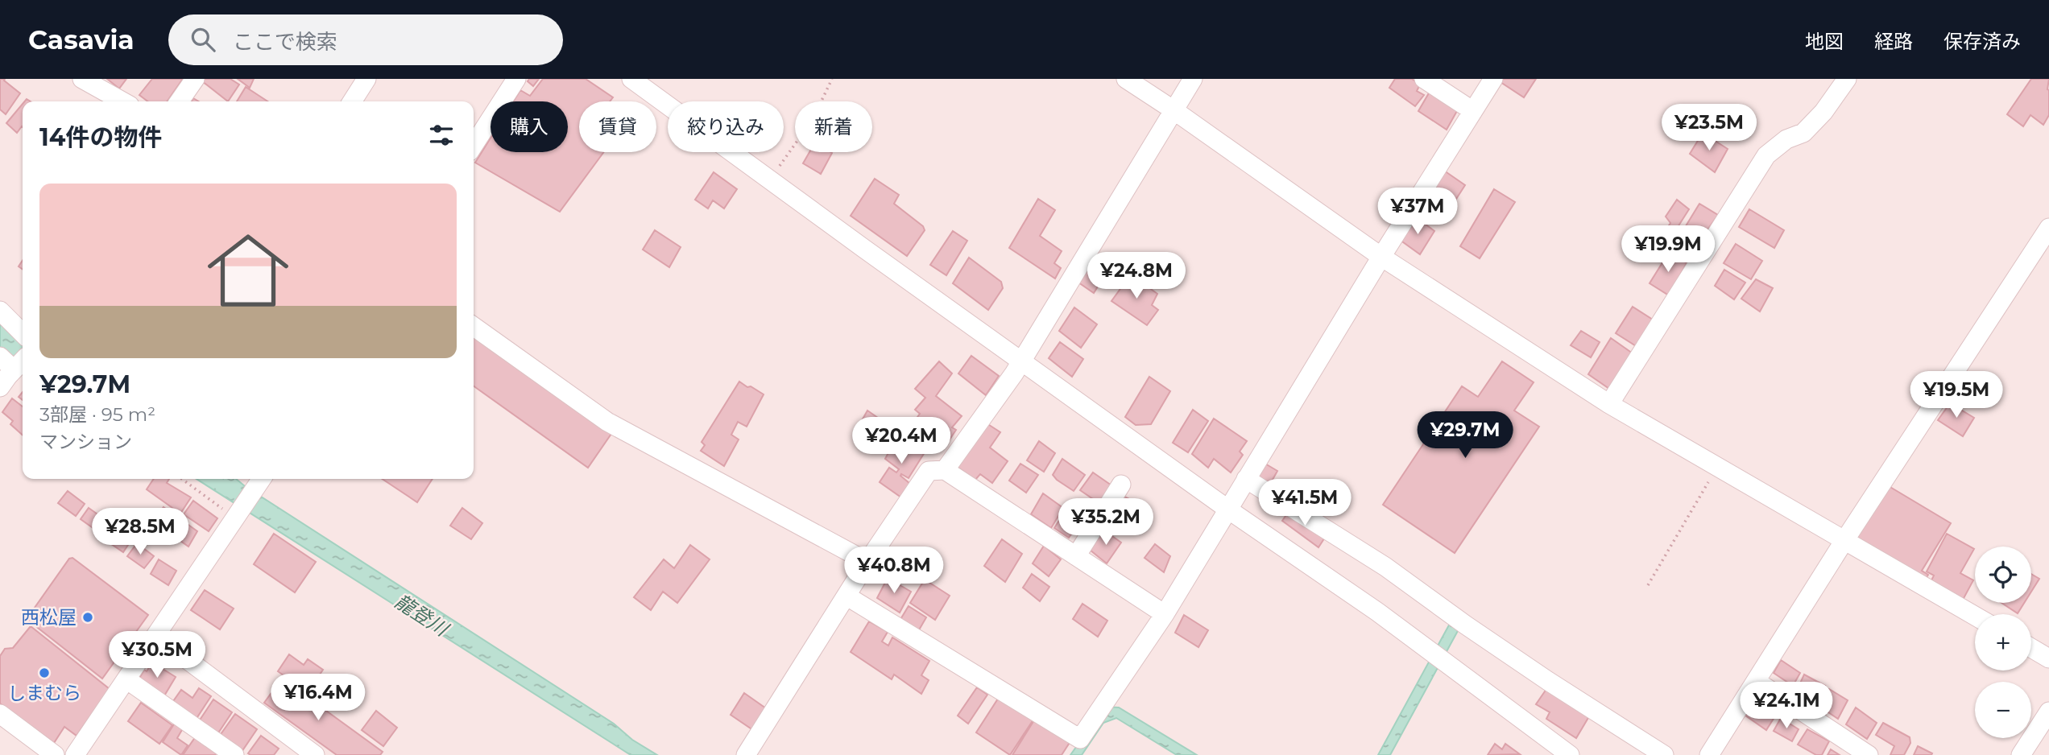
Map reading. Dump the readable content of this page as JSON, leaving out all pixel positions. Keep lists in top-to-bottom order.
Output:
{
  "water": ["龍登川"],
  "places": ["西松屋", "しまむら"],
  "page": {
    "header": "Casavia",
    "search": "ここで検索",
    "nav": ["地図", "経路", "保存済み"],
    "chip": [
      "購入",
      "賃貸",
      "絞り込み",
      "新着"
    ],
    "heading": "14件の物件",
    "price": [
      "¥23.5M",
      "¥37M",
      "¥19.9M",
      "¥24.8M",
      "¥19.5M",
      "¥29.7M",
      "¥20.4M",
      "¥41.5M",
      "¥35.2M",
      "¥28.5M",
      "¥40.8M",
      "¥30.5M",
      "¥16.4M",
      "¥24.1M"
    ],
    "list": [
      {
        "name": "¥29.7M",
        "note": "3部屋 · 95 m² · マンション"
      }
    ],
    "map_buttons": ["+", "−"]
  }
}
